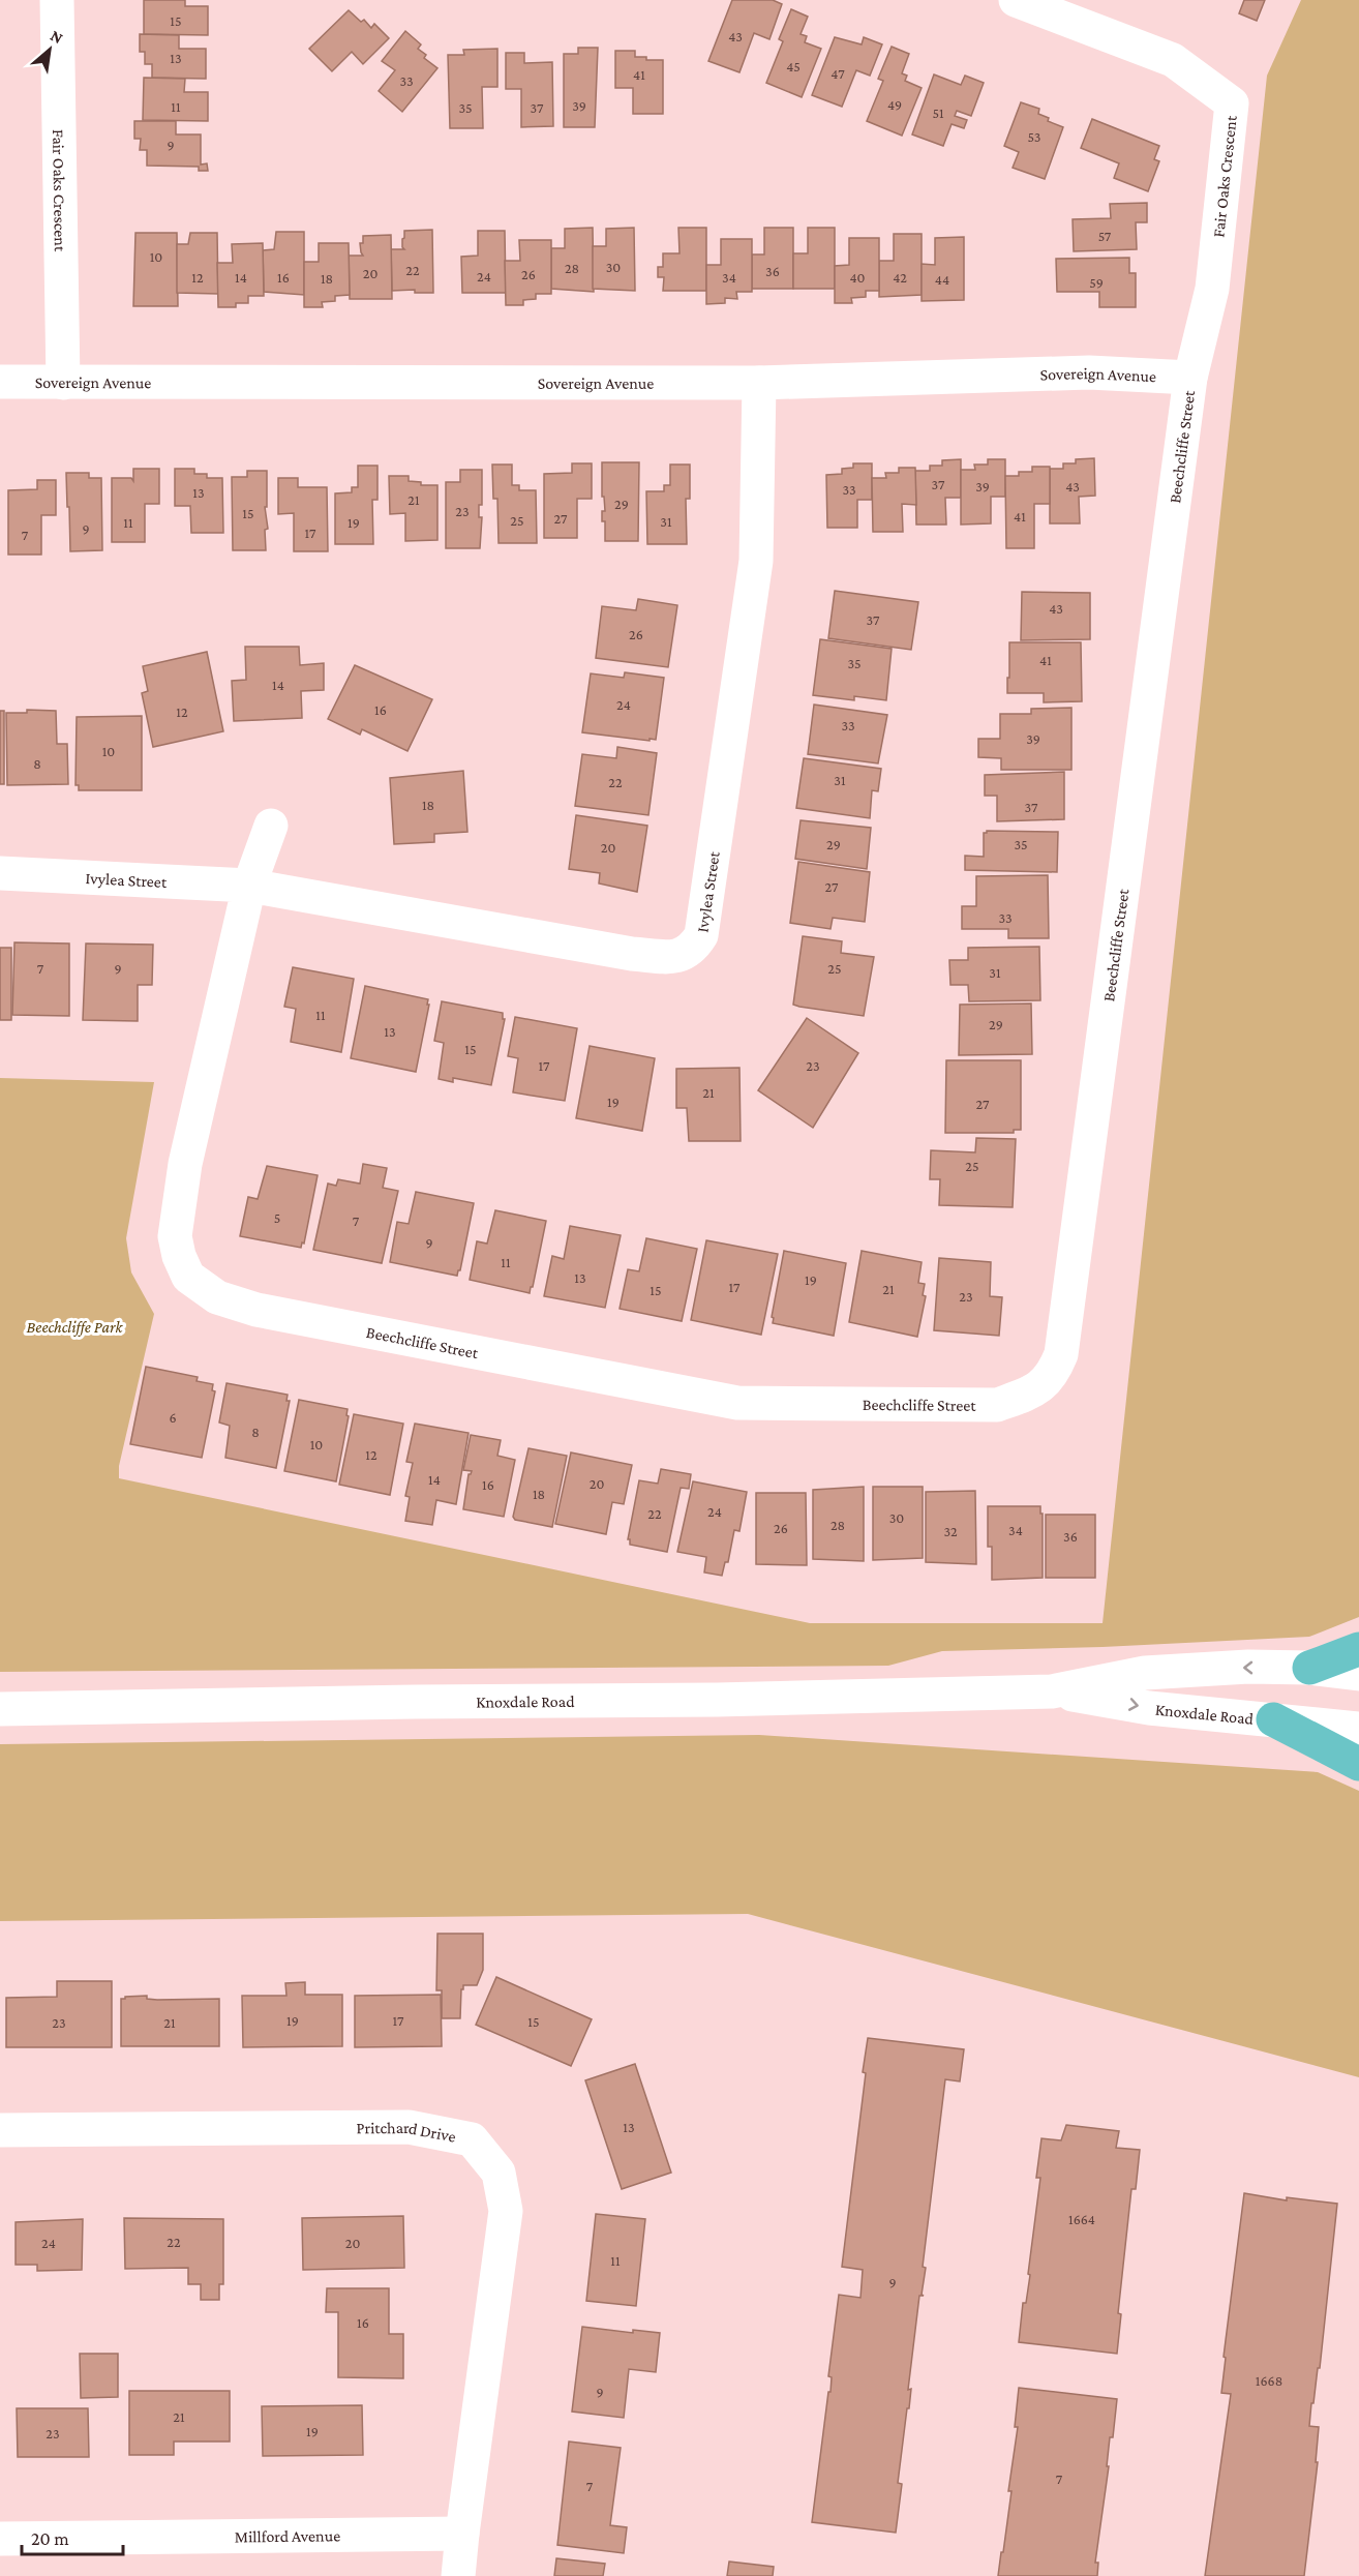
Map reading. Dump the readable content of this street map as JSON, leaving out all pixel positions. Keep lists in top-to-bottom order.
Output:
{
  "streets": {
    "street": [
      "Fair Oaks Crescent",
      "Sovereign Avenue",
      "Beechcliffe Street",
      "Ivylea Street",
      "Knoxdale Road",
      "Pritchard Drive",
      "Millford Avenue"
    ]
  },
  "crossings": [
    ["Fair Oaks Crescent", "Sovereign Avenue"],
    ["Fair Oaks Crescent", "Beechcliffe Street"],
    ["Sovereign Avenue", "Beechcliffe Street"],
    ["Sovereign Avenue", "Ivylea Street"],
    ["Beechcliffe Street", "Ivylea Street"],
    ["Pritchard Drive", "Millford Avenue"]
  ],
  "parks": ["Beechcliffe Park"],
  "house_numbers": [
    "15",
    "43",
    "13",
    "45",
    "47",
    "41",
    "33",
    "49",
    "39",
    "11",
    "35",
    "37",
    "51",
    "53",
    "9",
    "57",
    "10",
    "30",
    "28",
    "22",
    "36",
    "20",
    "26",
    "24",
    "12",
    "14",
    "16",
    "34",
    "40",
    "42",
    "18",
    "44",
    "59",
    "37",
    "39",
    "43",
    "33",
    "13",
    "21",
    "29",
    "23",
    "15",
    "41",
    "27",
    "25",
    "31",
    "11",
    "19",
    "9",
    "17",
    "7",
    "43",
    "37",
    "26",
    "41",
    "35",
    "14",
    "24",
    "16",
    "12",
    "33",
    "39",
    "10",
    "8",
    "31",
    "22",
    "18",
    "37",
    "29",
    "35",
    "20",
    "27",
    "33",
    "7",
    "9",
    "25",
    "31",
    "11",
    "29",
    "13",
    "15",
    "17",
    "23",
    "21",
    "19",
    "27",
    "25",
    "5",
    "7",
    "9",
    "11",
    "13",
    "19",
    "17",
    "21",
    "15",
    "23",
    "6",
    "8",
    "10",
    "12",
    "14",
    "20",
    "16",
    "18",
    "24",
    "22",
    "30",
    "28",
    "26",
    "34",
    "32",
    "36",
    "19",
    "17",
    "15",
    "23",
    "21",
    "13",
    "1664",
    "22",
    "24",
    "20",
    "11",
    "9",
    "16",
    "1668",
    "9",
    "21",
    "19",
    "23",
    "7",
    "7"
  ],
  "scale_bar": "20 m",
  "north": "top right"
}
